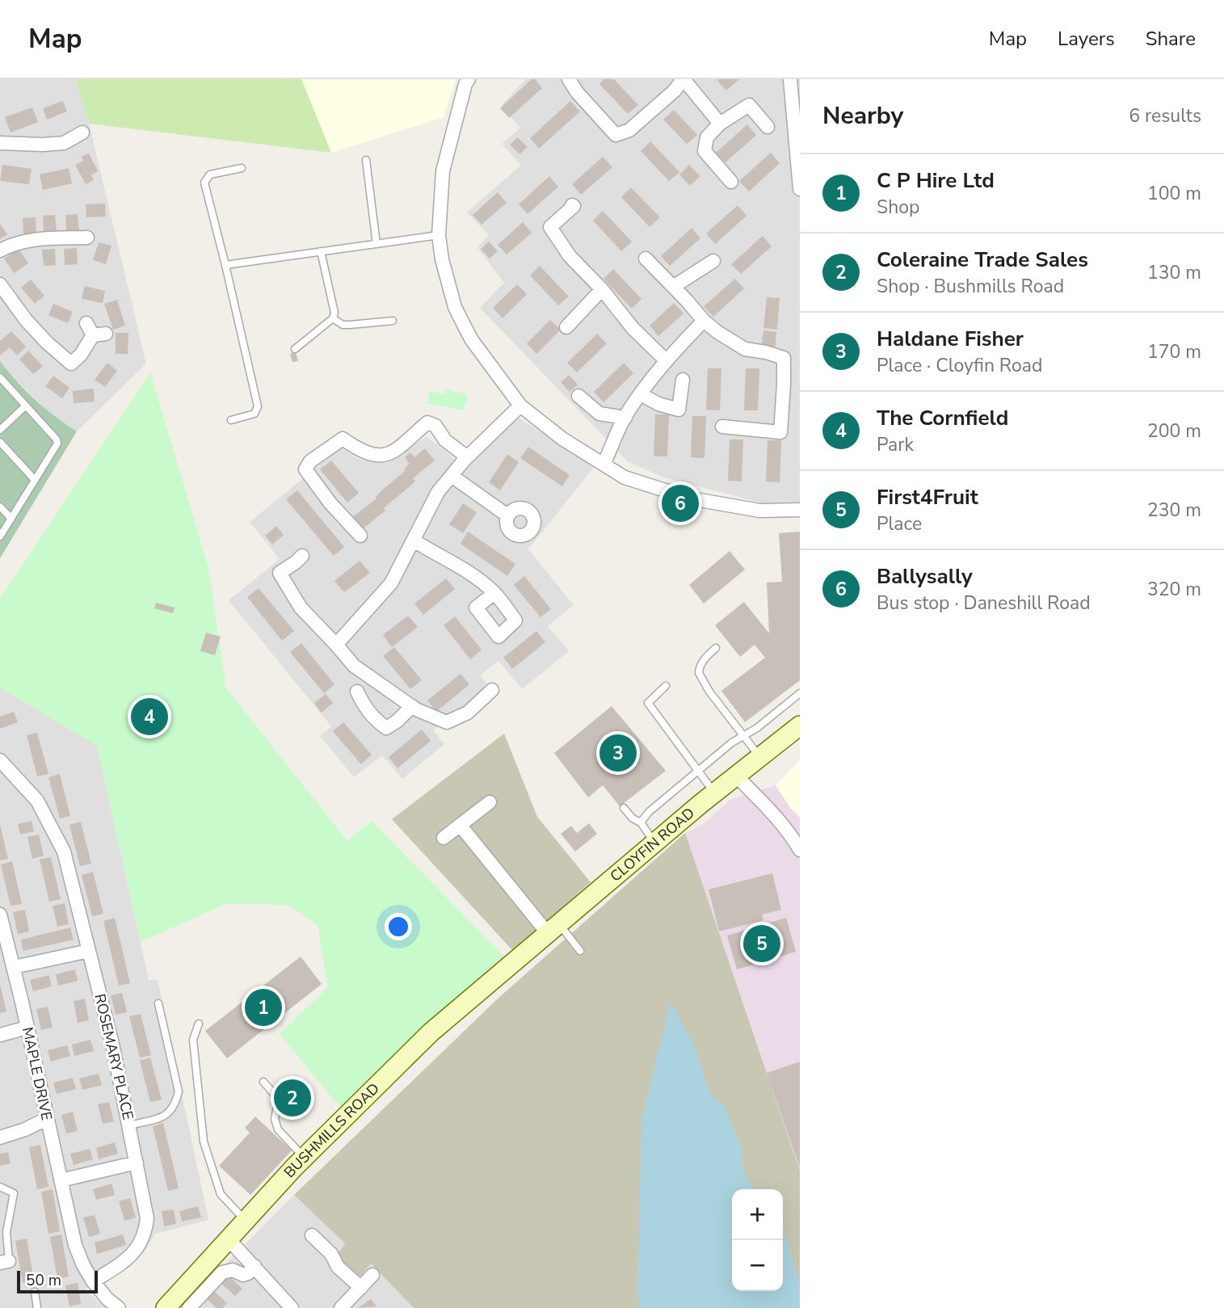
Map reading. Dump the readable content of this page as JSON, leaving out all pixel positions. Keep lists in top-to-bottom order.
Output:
{
  "streets": {
    "main road": ["CLOYFIN ROAD", "BUSHMILLS ROAD"],
    "street": ["ROSEMARY PLACE", "MAPLE DRIVE"]
  },
  "crossings": [
    ["CLOYFIN ROAD", "BUSHMILLS ROAD"],
    ["ROSEMARY PLACE", "MAPLE DRIVE"]
  ],
  "scale_bar": "50 m",
  "page": {
    "header": "Map",
    "nav": ["Map", "Layers", "Share"],
    "heading": ["Nearby", "6 results"],
    "list": [
      {
        "mark": "1",
        "name": "C P Hire Ltd",
        "note": "Shop",
        "value": "100 m"
      },
      {
        "mark": "2",
        "name": "Coleraine Trade Sales",
        "note": "Shop · Bushmills Road",
        "value": "130 m"
      },
      {
        "mark": "3",
        "name": "Haldane Fisher",
        "note": "Place · Cloyfin Road",
        "value": "170 m"
      },
      {
        "mark": "4",
        "name": "The Cornfield",
        "note": "Park",
        "value": "200 m"
      },
      {
        "mark": "5",
        "name": "First4Fruit",
        "note": "Place",
        "value": "230 m"
      },
      {
        "mark": "6",
        "name": "Ballysally",
        "note": "Bus stop · Daneshill Road",
        "value": "320 m"
      }
    ],
    "pins": [
      "6",
      "4",
      "3",
      "5",
      "1",
      "2"
    ],
    "map_buttons": ["+", "−"],
    "scale": "50 m"
  }
}
